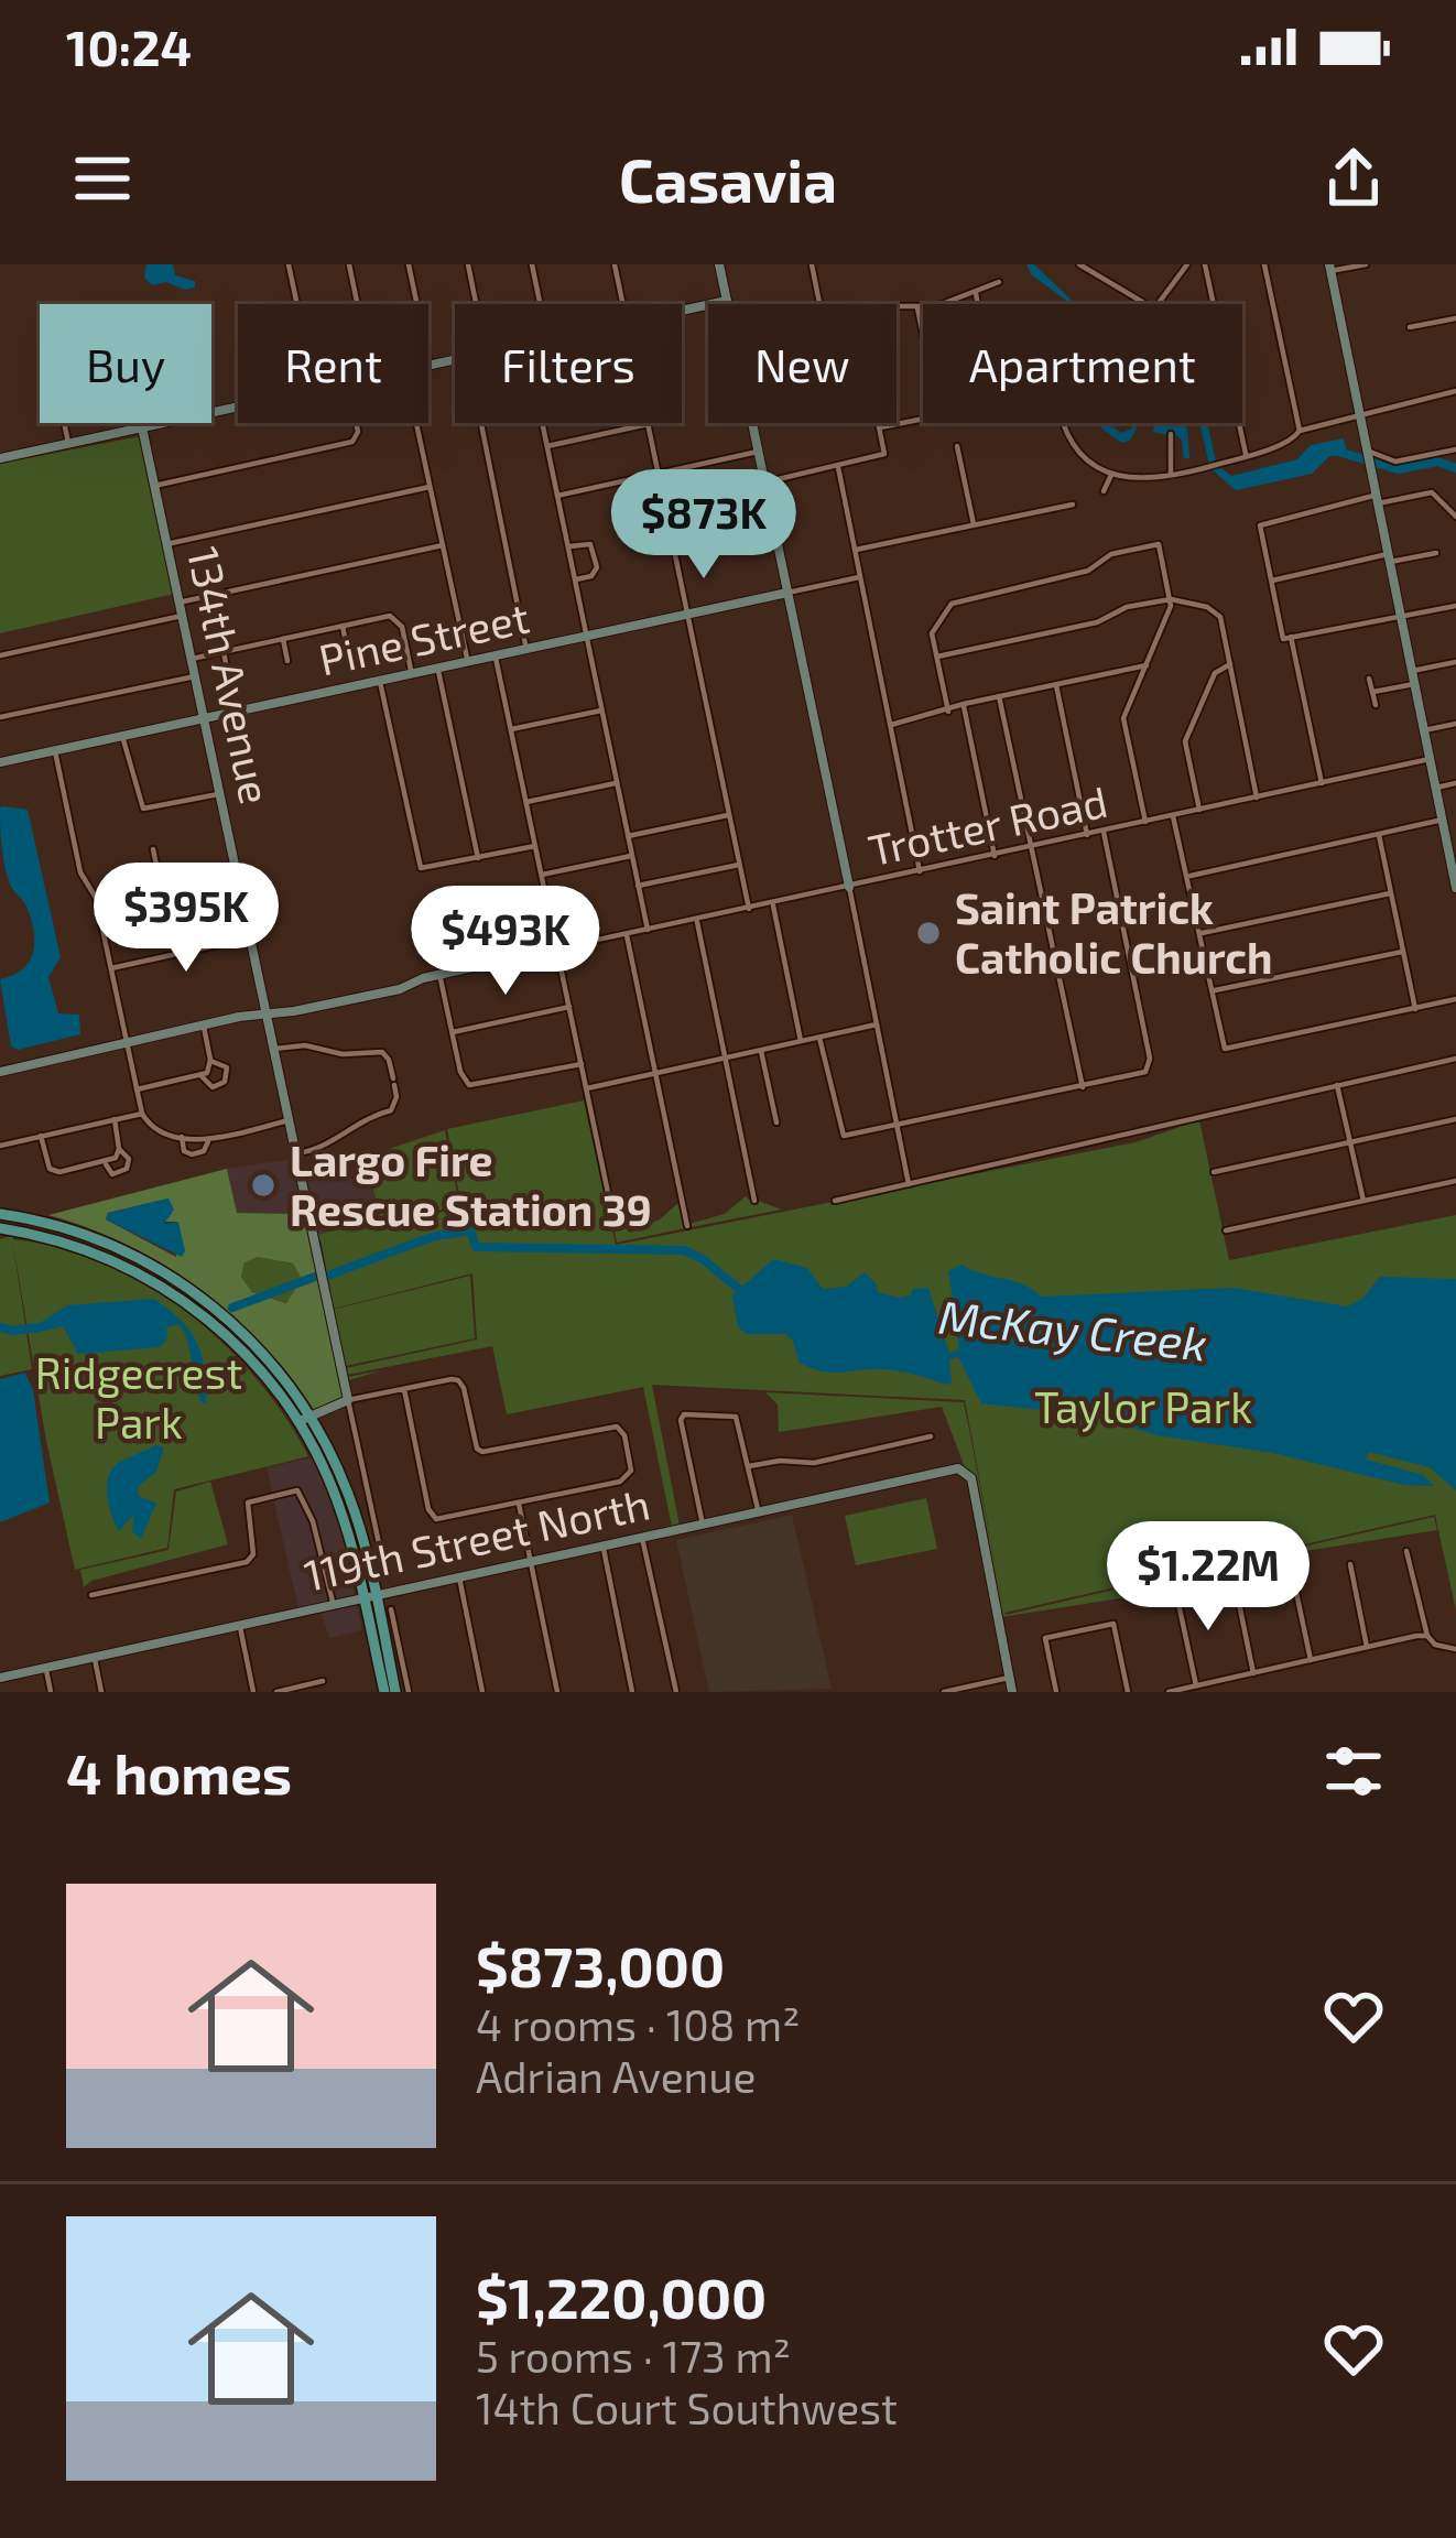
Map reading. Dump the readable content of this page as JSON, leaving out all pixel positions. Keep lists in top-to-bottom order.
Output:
{
  "streets": {
    "street": [
      "Pine Street",
      "134th Avenue",
      "Trotter Road",
      "119th Street North"
    ]
  },
  "crossings": [
    ["Pine Street", "134th Avenue"]
  ],
  "water": ["McKay Creek"],
  "parks": ["Ridgecrest Park", "Taylor Park"],
  "places": ["Saint Patrick Catholic Church", "Largo Fire Rescue Station 39"],
  "page": {
    "status": "10:24",
    "header": "Casavia",
    "chip": [
      "Buy",
      "Rent",
      "Filters",
      "New",
      "Apartment"
    ],
    "price": [
      "$873K",
      "$395K",
      "$493K",
      "$1.22M"
    ],
    "heading": "4 homes",
    "list": [
      {
        "name": "$873,000",
        "note": "4 rooms · 108 m² · Adrian Avenue"
      },
      {
        "name": "$1,220,000",
        "note": "5 rooms · 173 m² · 14th Court Southwest"
      }
    ]
  }
}
